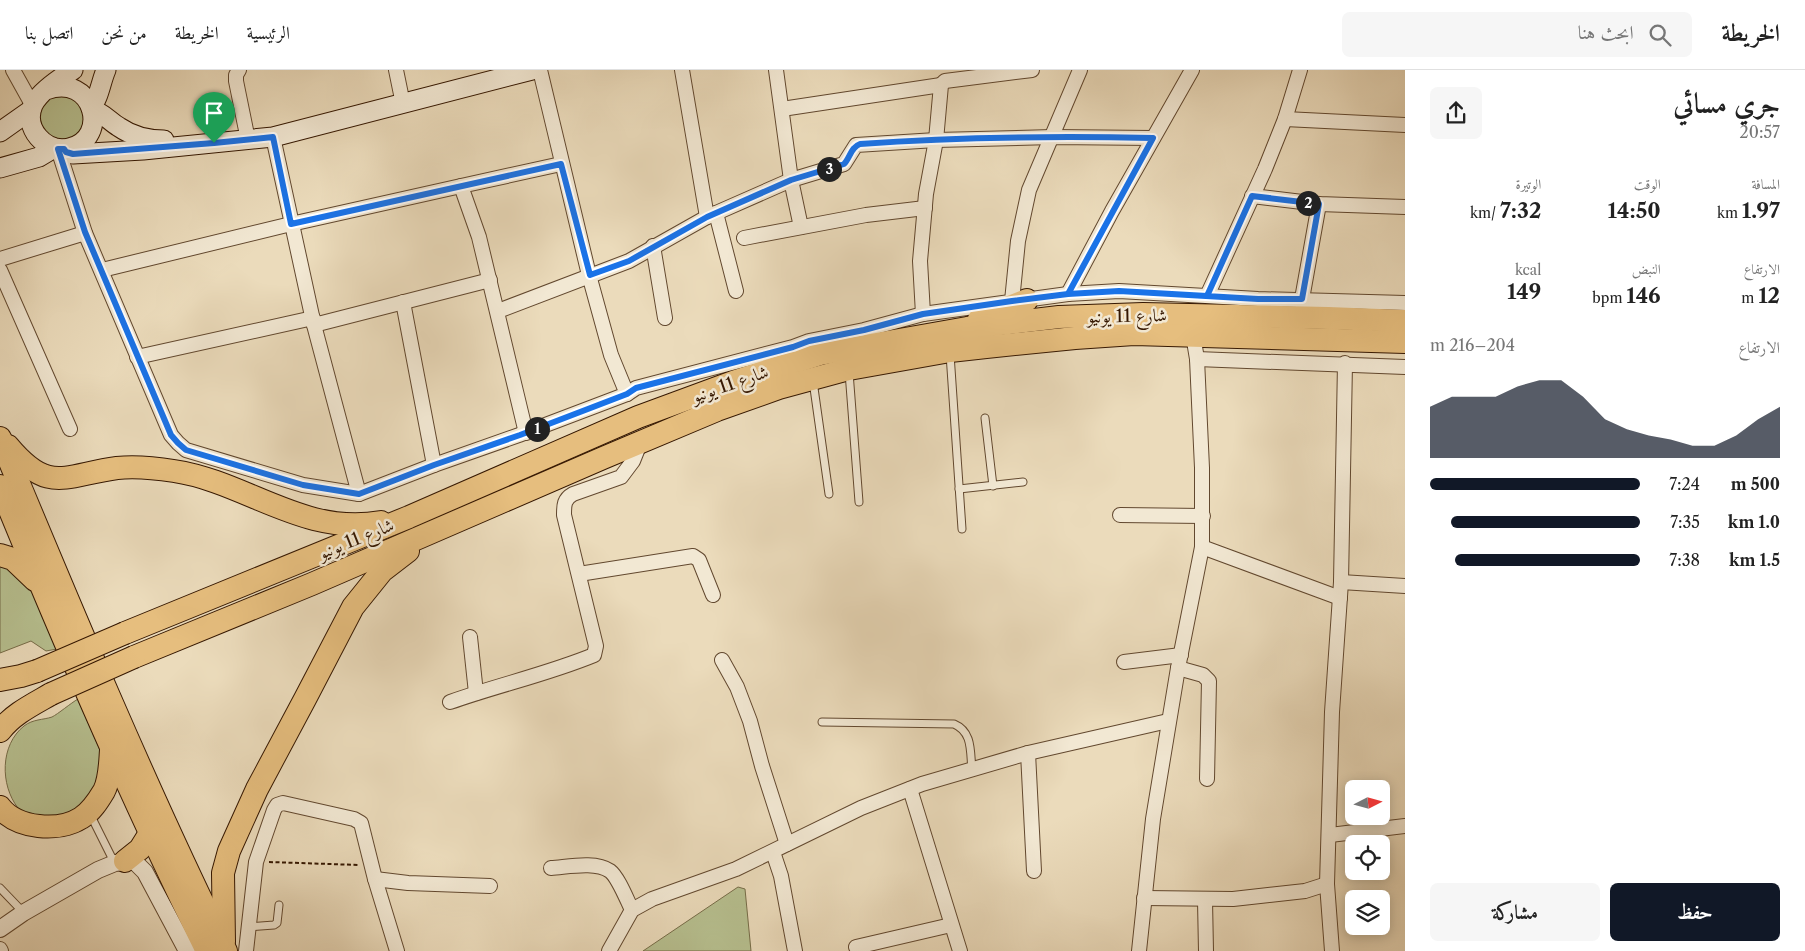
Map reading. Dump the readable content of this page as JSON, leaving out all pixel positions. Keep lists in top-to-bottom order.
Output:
{
  "streets": {
    "highway": ["شارع 11 يونيو"]
  },
  "north": "right",
  "page": {
    "header": "الخريطة",
    "search": "ابحث هنا",
    "nav": [
      "الرئيسية",
      "الخريطة",
      "من نحن",
      "اتصل بنا"
    ],
    "heading": ["جري مسائي", "20:57"],
    "stats": [
      ["المسافة", "1.97 km"],
      ["الوقت", "14:50"],
      ["الوتيرة", "7:32 /km"],
      ["الارتفاع", "12 m"],
      ["النبض", "146 bpm"],
      ["kcal", "149"]
    ],
    "pins": ["3", "2", "1"],
    "chart": ["الارتفاع", "204–216 m"],
    "list": [
      {
        "name": "500 m",
        "note": "7:24"
      },
      {
        "name": "1.0 km",
        "note": "7:35"
      },
      {
        "name": "1.5 km",
        "note": "7:38"
      }
    ],
    "buttons": ["حفظ", "مشاركة"]
  }
}
